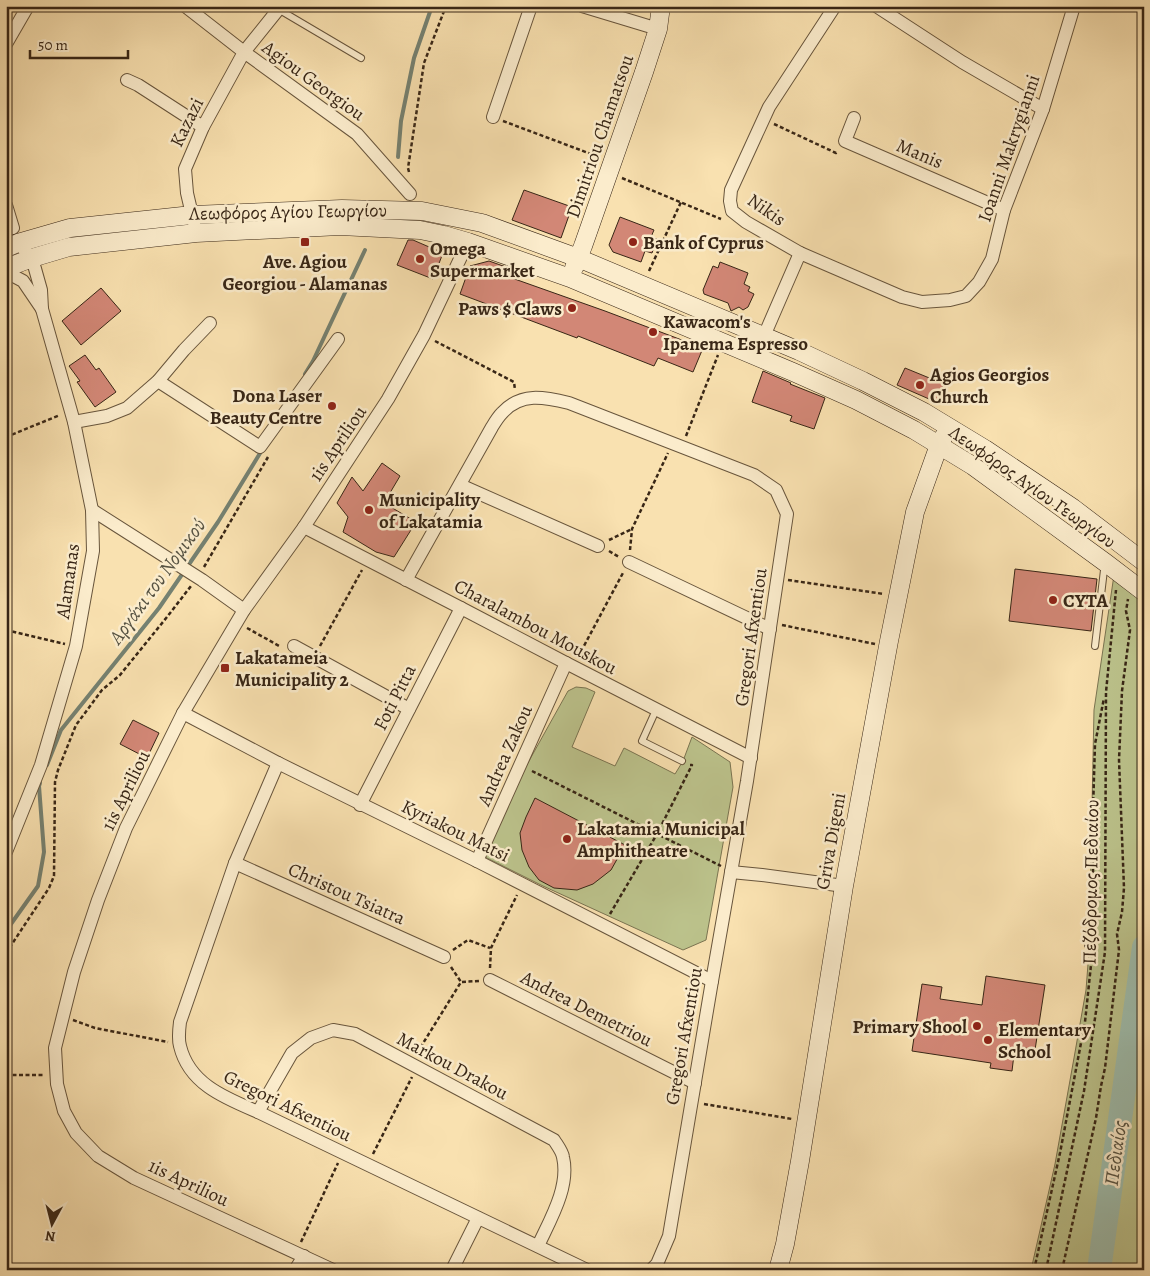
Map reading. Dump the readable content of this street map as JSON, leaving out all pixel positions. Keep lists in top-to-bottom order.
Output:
{
  "streets": {
    "main road": ["Dimitriou Chamatsou", "Λεωφόρος Αγίου Γεωργίου", "Griva Digeni"],
    "street": [
      "Agiou Georgiou",
      "Kazazi",
      "Ioanni Makrygianni",
      "Manis",
      "Nikis",
      "1is Apriliou",
      "Alamanas",
      "Charalambou Mouskou",
      "Gregori Afxentiou",
      "Foti Pitta",
      "Andrea Zakou",
      "Kyriakou Matsi",
      "Christou Tsiatra",
      "Andrea Demetriou",
      "Markou Drakou"
    ],
    "path": ["Πεζόδρομος Πεδιαίου"]
  },
  "crossings": [
    ["Agiou Georgiou", "Kazazi"],
    ["Kazazi", "Λεωφόρος Αγίου Γεωργίου"],
    ["Dimitriou Chamatsou", "Λεωφόρος Αγίου Γεωργίου"],
    ["Ioanni Makrygianni", "Manis"],
    ["Ioanni Makrygianni", "Nikis"],
    ["Λεωφόρος Αγίου Γεωργίου", "1is Apriliou"],
    ["Λεωφόρος Αγίου Γεωργίου", "Alamanas"],
    ["Λεωφόρος Αγίου Γεωργίου", "Griva Digeni"],
    ["Λεωφόρος Αγίου Γεωργίου", "Πεζόδρομος Πεδιαίου"],
    ["1is Apriliou", "Charalambou Mouskou"],
    ["1is Apriliou", "Kyriakou Matsi"],
    ["Charalambou Mouskou", "Gregori Afxentiou"],
    ["Charalambou Mouskou", "Foti Pitta"],
    ["Charalambou Mouskou", "Andrea Zakou"],
    ["Gregori Afxentiou", "Kyriakou Matsi"],
    ["Gregori Afxentiou", "Christou Tsiatra"],
    ["Gregori Afxentiou", "Andrea Demetriou"],
    ["Gregori Afxentiou", "Markou Drakou"],
    ["Foti Pitta", "Kyriakou Matsi"],
    ["Andrea Zakou", "Kyriakou Matsi"]
  ],
  "water": ["Αργάκι του Νομικού", "Πεδιαίος"],
  "places": {
    "transit": ["Ave. Agiou Georgiou - Alamanas", "Lakatameia Municipality 2"],
    "other": [
      "Bank of Cyprus",
      "Omega Supermarket",
      "Paws $ Claws",
      "Kawacom's Ipanema Espresso",
      "Agios Georgios Church",
      "Dona Laser Beauty Centre",
      "Municipality of Lakatamia",
      "CYTA",
      "Lakatamia Municipal Amphitheatre",
      "Primary Shool",
      "Elementary School"
    ]
  },
  "scale_bar": "50 m",
  "north": "bottom"
}
